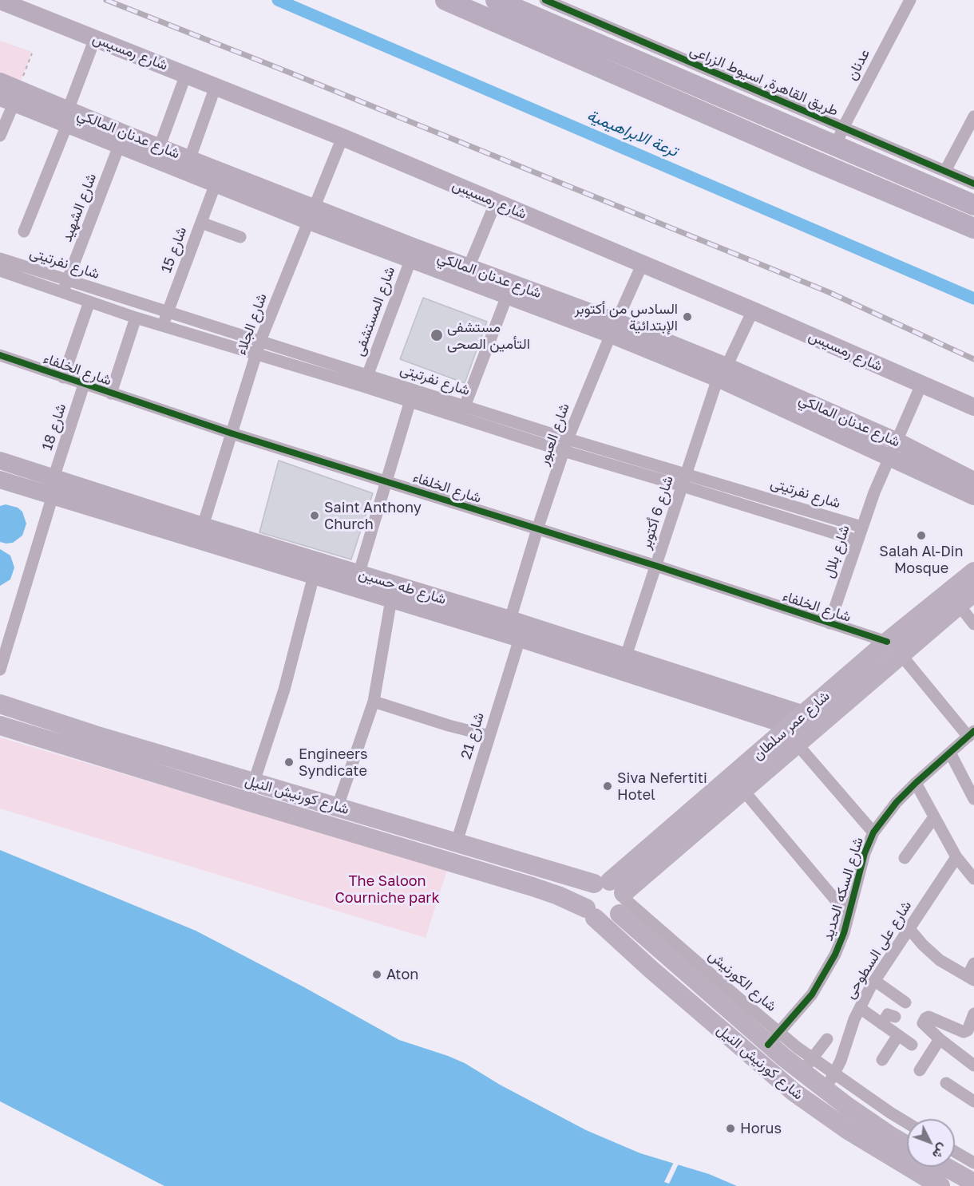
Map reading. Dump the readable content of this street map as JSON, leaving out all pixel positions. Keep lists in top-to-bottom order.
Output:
{
  "streets": {
    "highway": ["طريق القاهرة, اسيوط الزراعى"],
    "main road": [
      "شارع رمسيس",
      "شارع عدنان المالكي",
      "شارع طه حسين",
      "شارع عمر سلطان",
      "شارع كورنيش النيل"
    ],
    "street": [
      "عدنان",
      "شارع الشهيد",
      "شارع 15",
      "شارع نفرتيتى",
      "شارع المستشفى",
      "شارع الجلاء",
      "شارع الخلفاء",
      "شارع 18",
      "شارع العبور",
      "شارع 6 أكتوبر",
      "شارع بلال",
      "شارع 21",
      "شارع السكه الحديد",
      "شارع على السطوحى"
    ]
  },
  "crossings": [
    ["شارع رمسيس", "شارع الجلاء"],
    ["شارع رمسيس", "شارع العبور"],
    ["شارع رمسيس", "شارع 6 أكتوبر"],
    ["شارع رمسيس", "شارع بلال"],
    ["عدنان", "طريق القاهرة, اسيوط الزراعى"],
    ["شارع عدنان المالكي", "شارع الشهيد"],
    ["شارع عدنان المالكي", "شارع 15"],
    ["شارع عدنان المالكي", "شارع المستشفى"],
    ["شارع عدنان المالكي", "شارع الجلاء"],
    ["شارع عدنان المالكي", "شارع العبور"],
    ["شارع عدنان المالكي", "شارع 6 أكتوبر"],
    ["شارع عدنان المالكي", "شارع بلال"],
    ["شارع الشهيد", "شارع نفرتيتى"],
    ["شارع 15", "شارع نفرتيتى"],
    ["شارع نفرتيتى", "شارع المستشفى"],
    ["شارع نفرتيتى", "شارع الجلاء"],
    ["شارع نفرتيتى", "شارع العبور"],
    ["شارع نفرتيتى", "شارع 6 أكتوبر"],
    ["شارع نفرتيتى", "شارع بلال"],
    ["شارع الجلاء", "شارع الخلفاء"],
    ["شارع الجلاء", "شارع طه حسين"],
    ["شارع الخلفاء", "شارع 18"],
    ["شارع الخلفاء", "شارع العبور"],
    ["شارع الخلفاء", "شارع 6 أكتوبر"],
    ["شارع الخلفاء", "شارع بلال"],
    ["شارع الخلفاء", "شارع عمر سلطان"],
    ["شارع 18", "شارع طه حسين"],
    ["شارع العبور", "شارع طه حسين"],
    ["شارع 6 أكتوبر", "شارع طه حسين"],
    ["شارع طه حسين", "شارع عمر سلطان"],
    ["شارع طه حسين", "شارع 21"],
    ["شارع عمر سلطان", "شارع كورنيش النيل"],
    ["شارع 21", "شارع كورنيش النيل"],
    ["شارع كورنيش النيل", "شارع السكه الحديد"],
    ["شارع كورنيش النيل", "شارع على السطوحى"]
  ],
  "water": ["ترعة الابراهيمية"],
  "parks": ["The Saloon Courniche park"],
  "places": [
    "السادس من أكتوبر الإبتدائية",
    "مستشفى التأمين الصحى",
    "Saint Anthony Church",
    "Salah Al-Din Mosque",
    "Engineers Syndicate",
    "Siva Nefertiti Hotel",
    "Aton",
    "Horus"
  ],
  "north": "bottom right"
}
